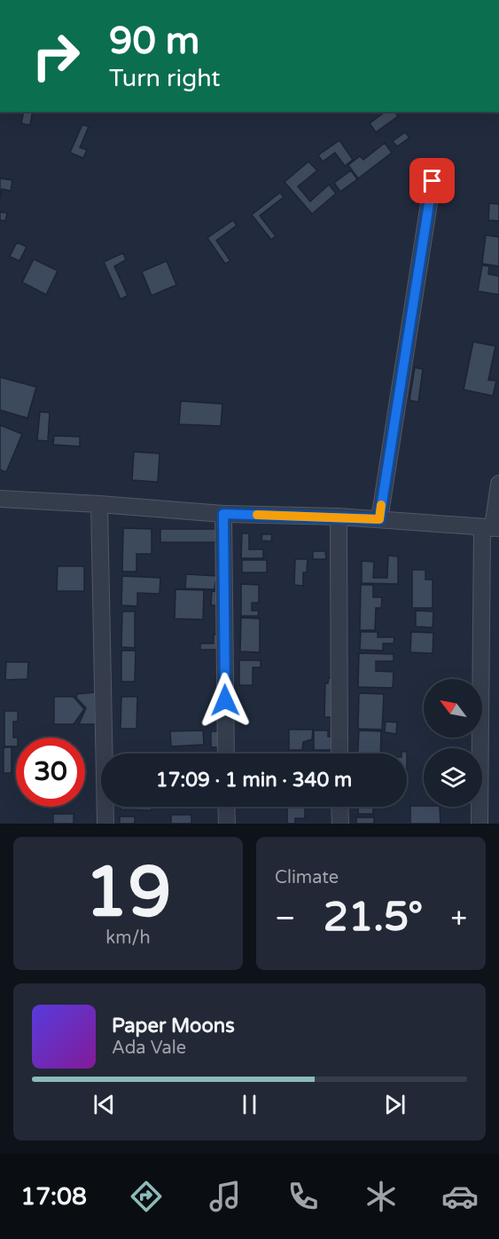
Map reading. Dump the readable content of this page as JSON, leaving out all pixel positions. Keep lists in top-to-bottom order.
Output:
{
  "north": "top left",
  "page": {
    "turn": ["90 m", "Turn right"],
    "limit": "30",
    "trip": "17:09 · 1 min · 340 m",
    "tile": [
      ["19", "km/h"],
      "Climate"
    ],
    "heat": ["−", "21.5°", "+"],
    "song": ["Paper Moons", "Ada Vale"],
    "tabs": "17:08"
  }
}
